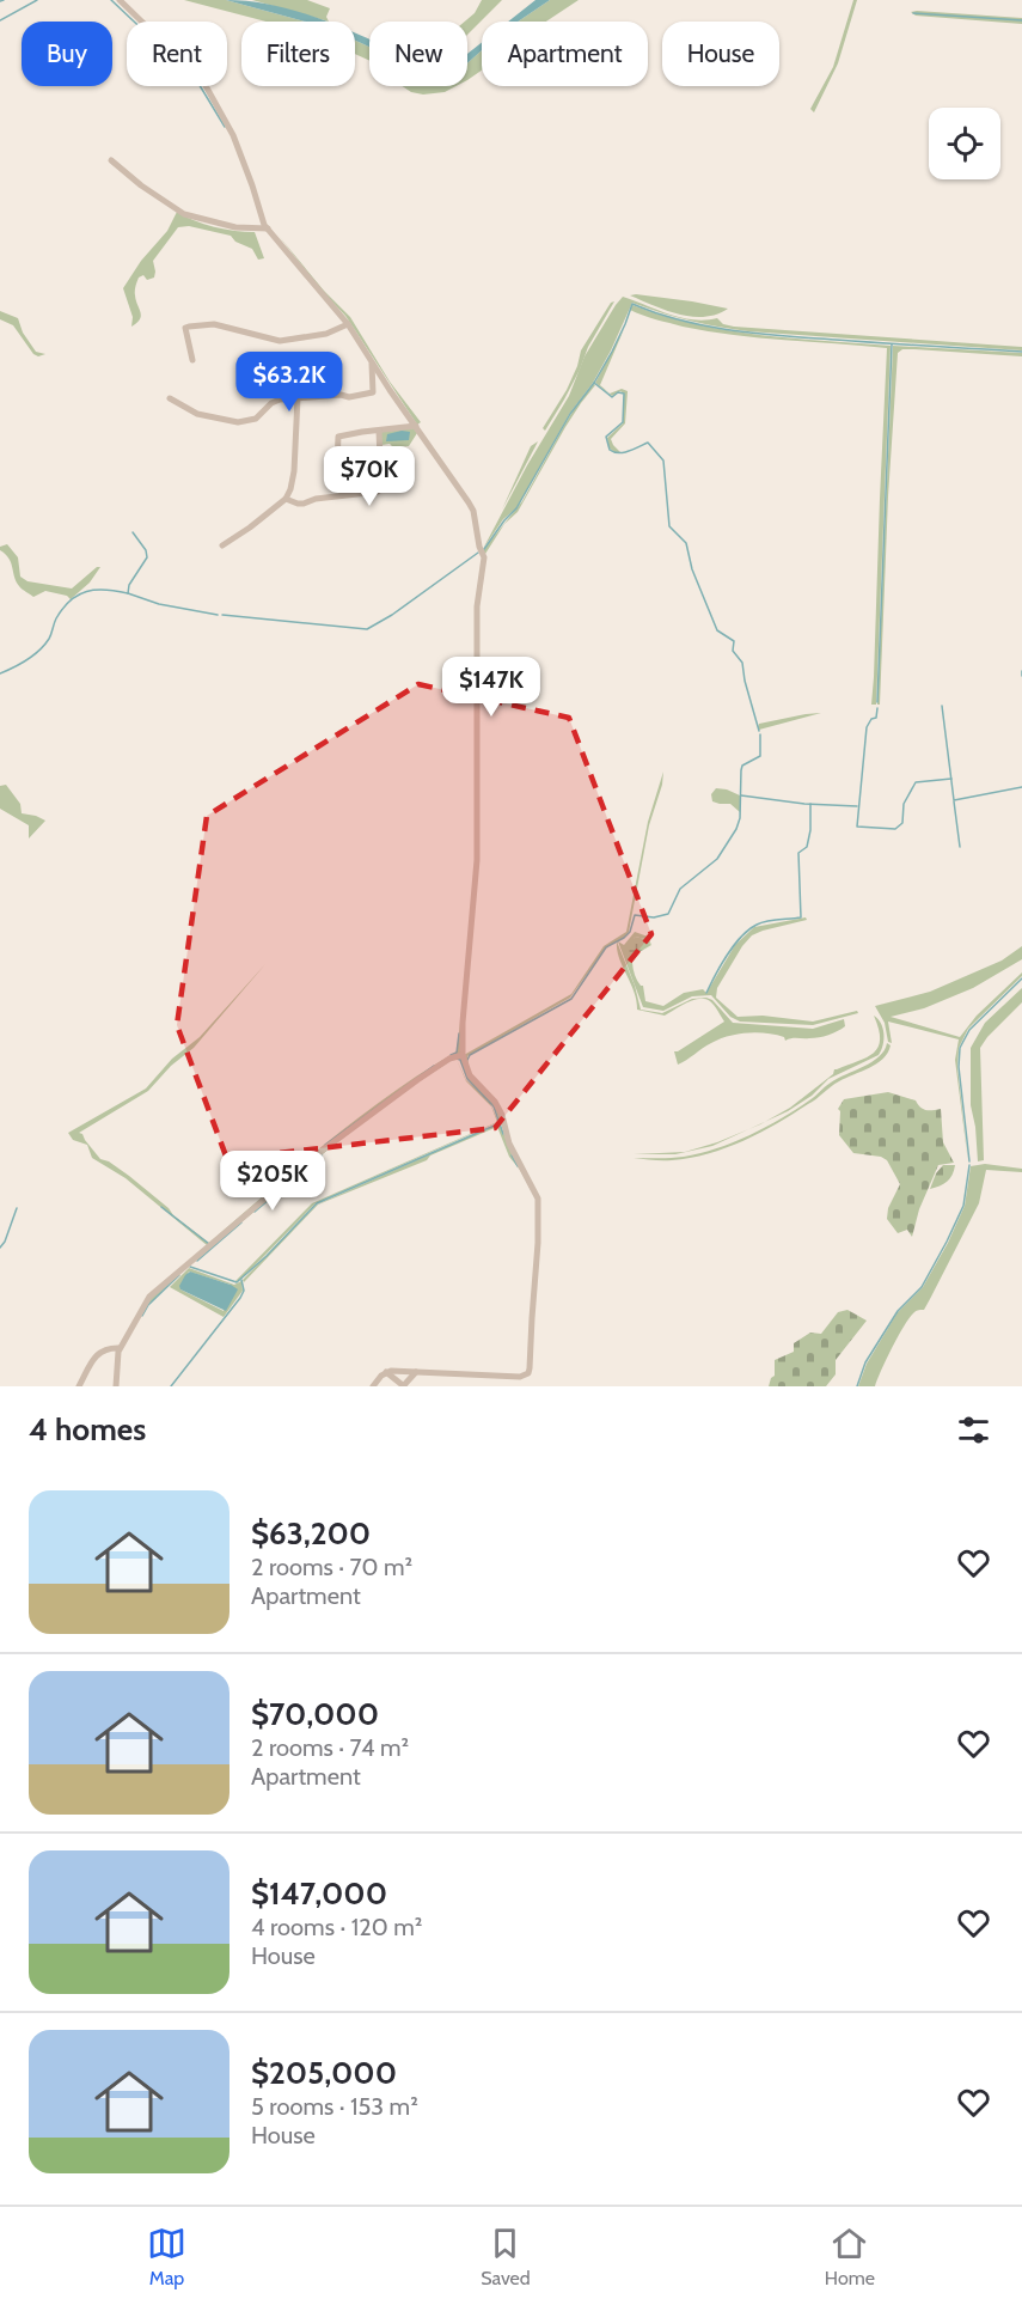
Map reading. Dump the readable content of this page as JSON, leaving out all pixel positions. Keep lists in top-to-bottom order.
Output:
{
  "page": {
    "chip": [
      "Buy",
      "Rent",
      "Filters",
      "New",
      "Apartment",
      "House"
    ],
    "price": [
      "$63.2K",
      "$70K",
      "$147K",
      "$205K"
    ],
    "heading": "4 homes",
    "list": [
      {
        "name": "$63,200",
        "note": "2 rooms · 70 m² · Apartment"
      },
      {
        "name": "$70,000",
        "note": "2 rooms · 74 m² · Apartment"
      },
      {
        "name": "$147,000",
        "note": "4 rooms · 120 m² · House"
      },
      {
        "name": "$205,000",
        "note": "5 rooms · 153 m² · House"
      }
    ],
    "tabs": ["Map", "Saved", "Home"]
  }
}
